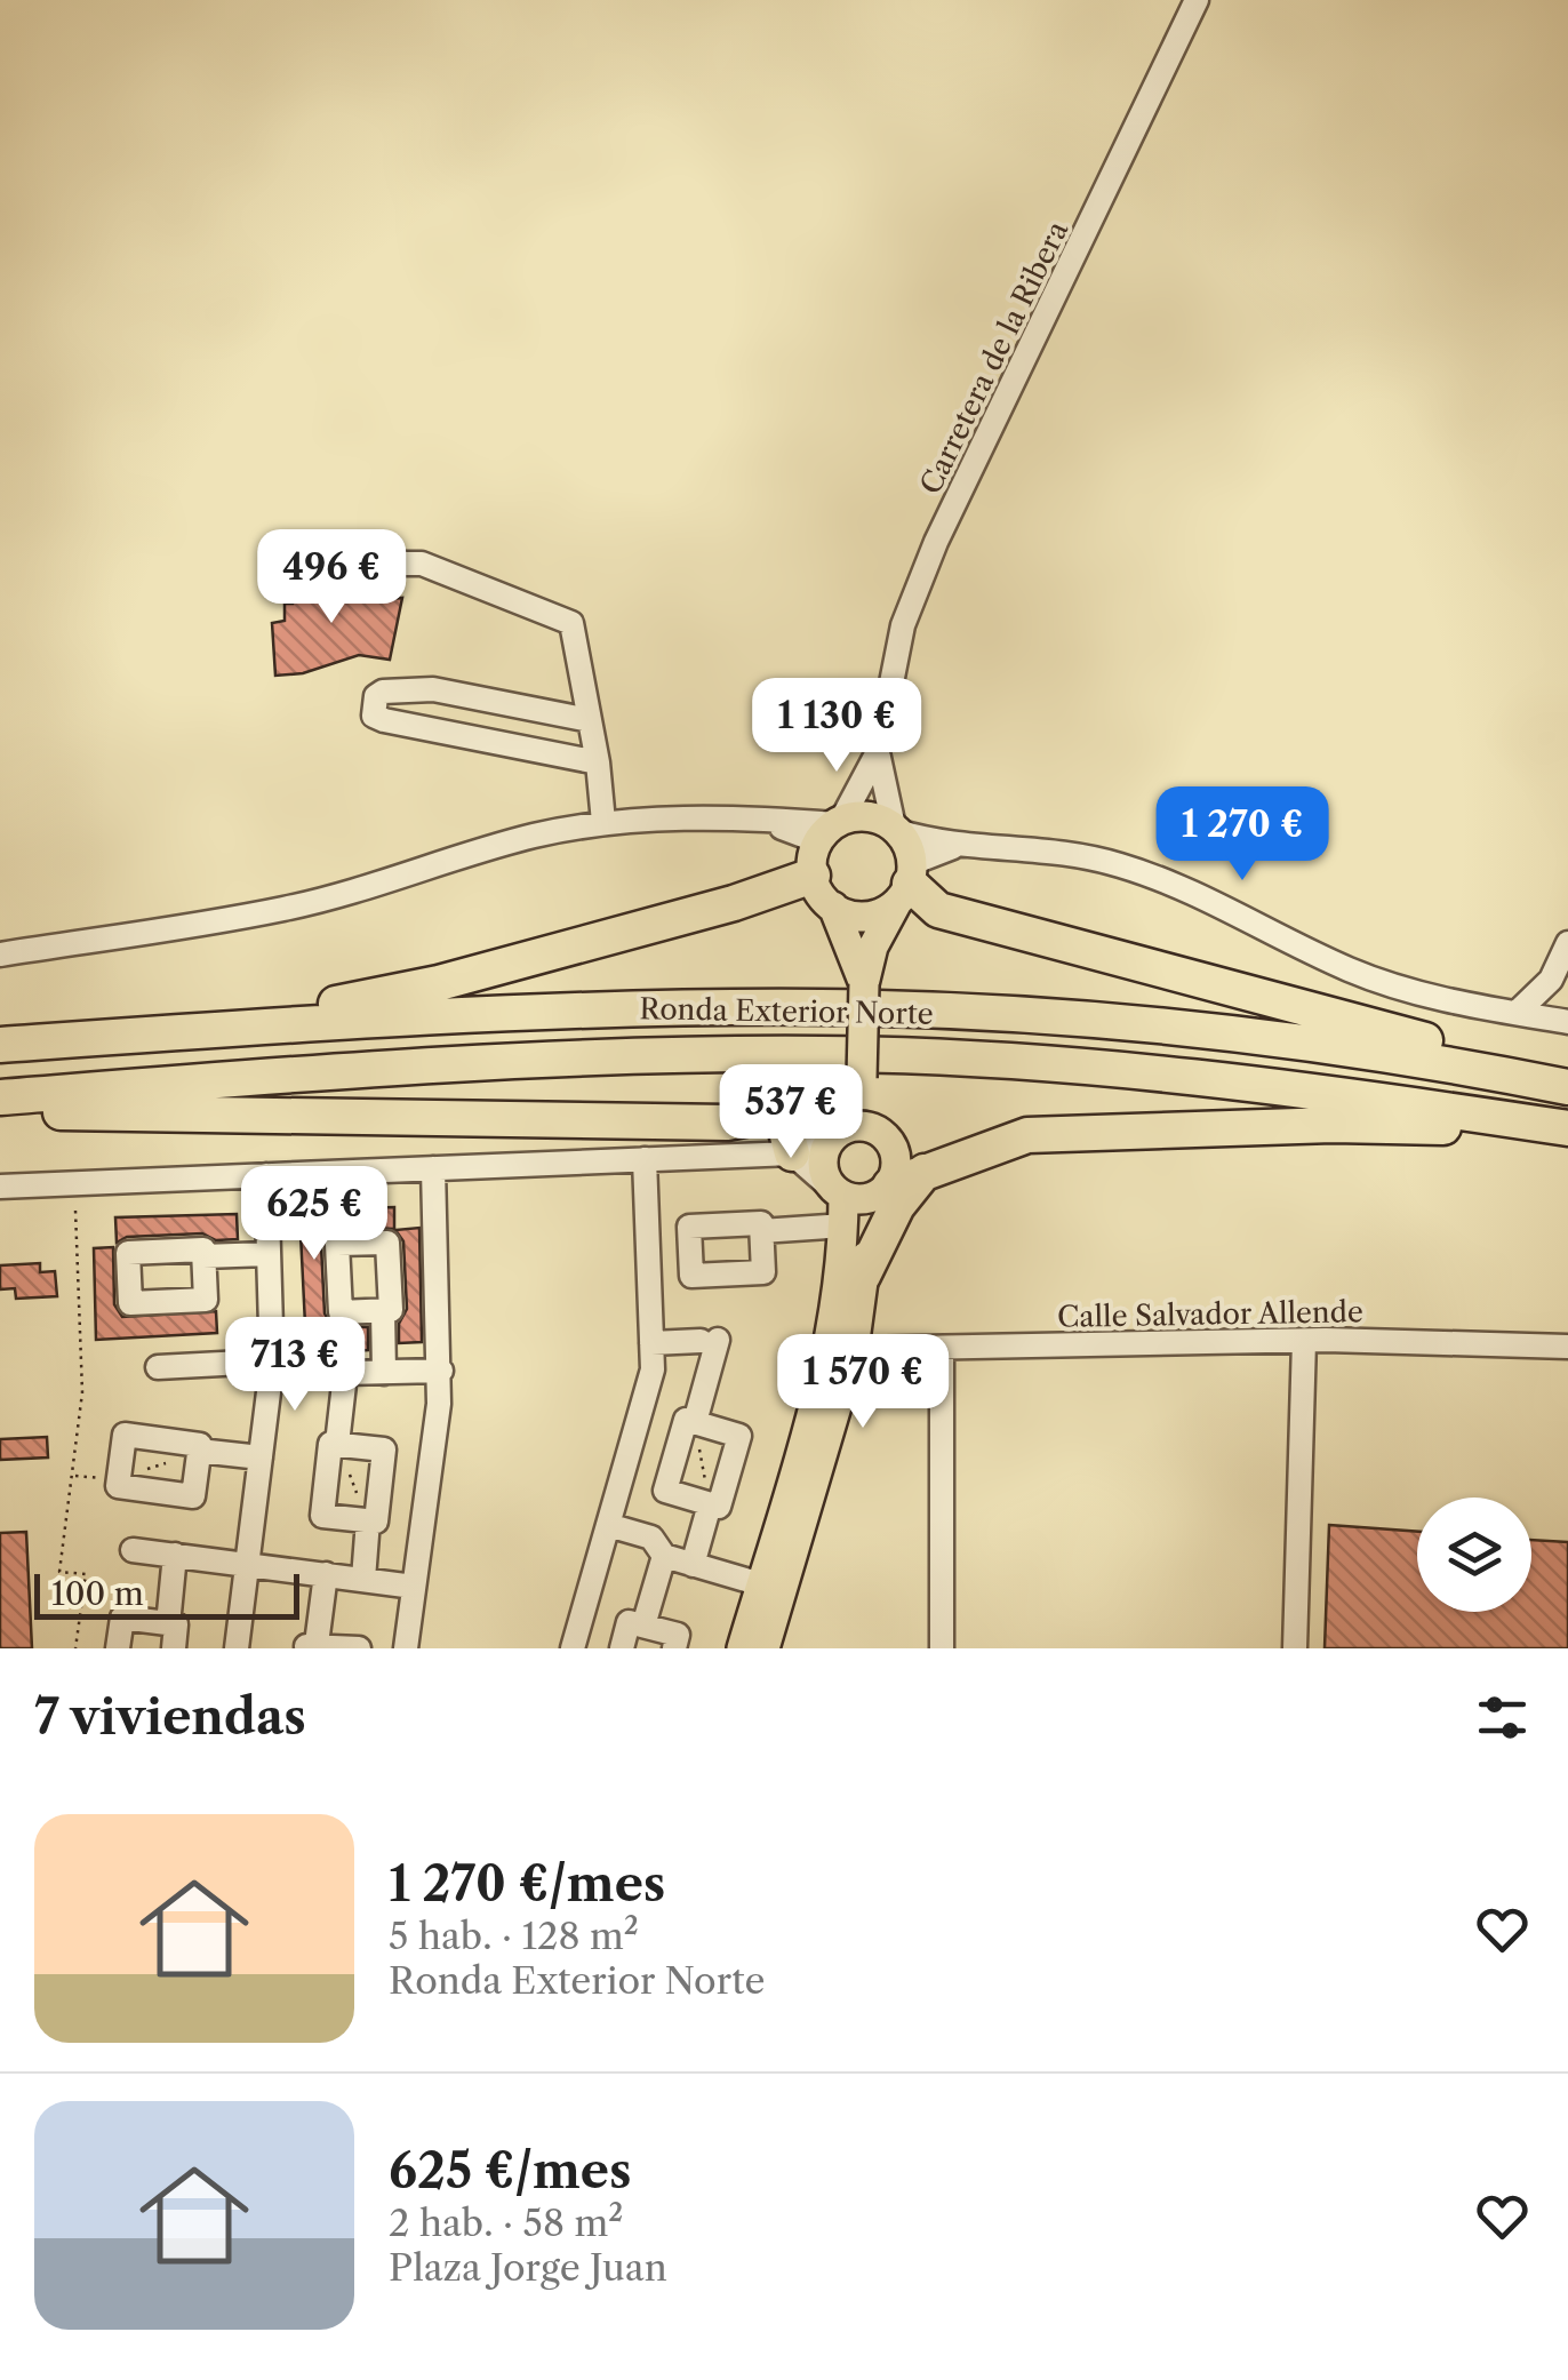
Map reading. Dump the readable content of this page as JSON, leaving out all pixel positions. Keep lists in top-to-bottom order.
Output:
{
  "streets": {
    "highway": ["Ronda Exterior Norte"],
    "street": ["Carretera de la Ribera", "Calle Salvador Allende"]
  },
  "scale_bar": "100 m",
  "page": {
    "price": [
      "496 €",
      "1 130 €",
      "1 270 €",
      "537 €",
      "625 €",
      "713 €",
      "1 570 €"
    ],
    "scale": "100 m",
    "heading": "7 viviendas",
    "list": [
      {
        "name": "1 270 €/mes",
        "note": "5 hab. · 128 m² · Ronda Exterior Norte"
      },
      {
        "name": "625 €/mes",
        "note": "2 hab. · 58 m² · Plaza Jorge Juan"
      }
    ]
  }
}
